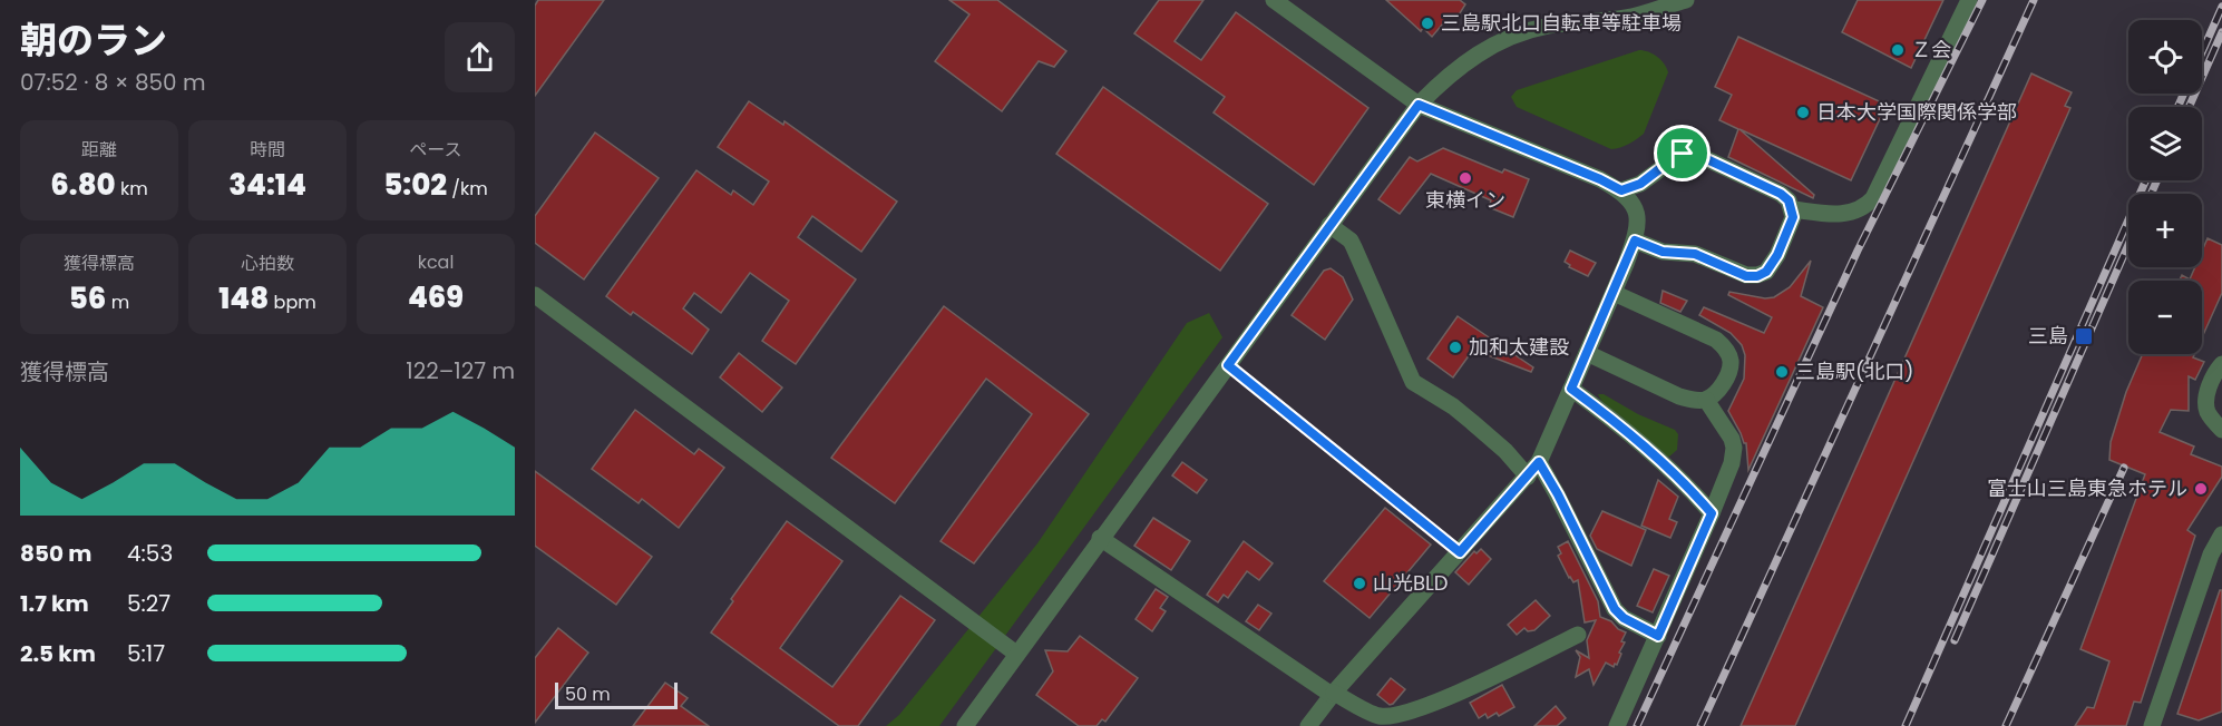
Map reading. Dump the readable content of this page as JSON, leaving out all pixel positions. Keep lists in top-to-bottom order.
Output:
{
  "places": {
    "other": [
      "三島駅北口自転車等駐車場",
      "Ｚ会",
      "日本大学国際関係学部",
      "東横イン",
      "加和太建設",
      "三島駅(北口)",
      "富士山三島東急ホテル",
      "山光BLD"
    ],
    "transit": ["三島"]
  },
  "scale_bar": "50 m",
  "page": {
    "heading": ["朝のラン", "07:52 · 8 × 850 m"],
    "map_buttons": ["+", "−"],
    "stats": [
      ["距離", "6.80 km"],
      ["時間", "34:14"],
      ["ペース", "5:02 /km"],
      ["獲得標高", "56 m"],
      ["心拍数", "148 bpm"],
      ["kcal", "469"]
    ],
    "chart": ["獲得標高", "122–127 m"],
    "list": [
      {
        "name": "850 m",
        "note": "4:53"
      },
      {
        "name": "1.7 km",
        "note": "5:27"
      },
      {
        "name": "2.5 km",
        "note": "5:17"
      }
    ],
    "scale": "50 m"
  }
}
